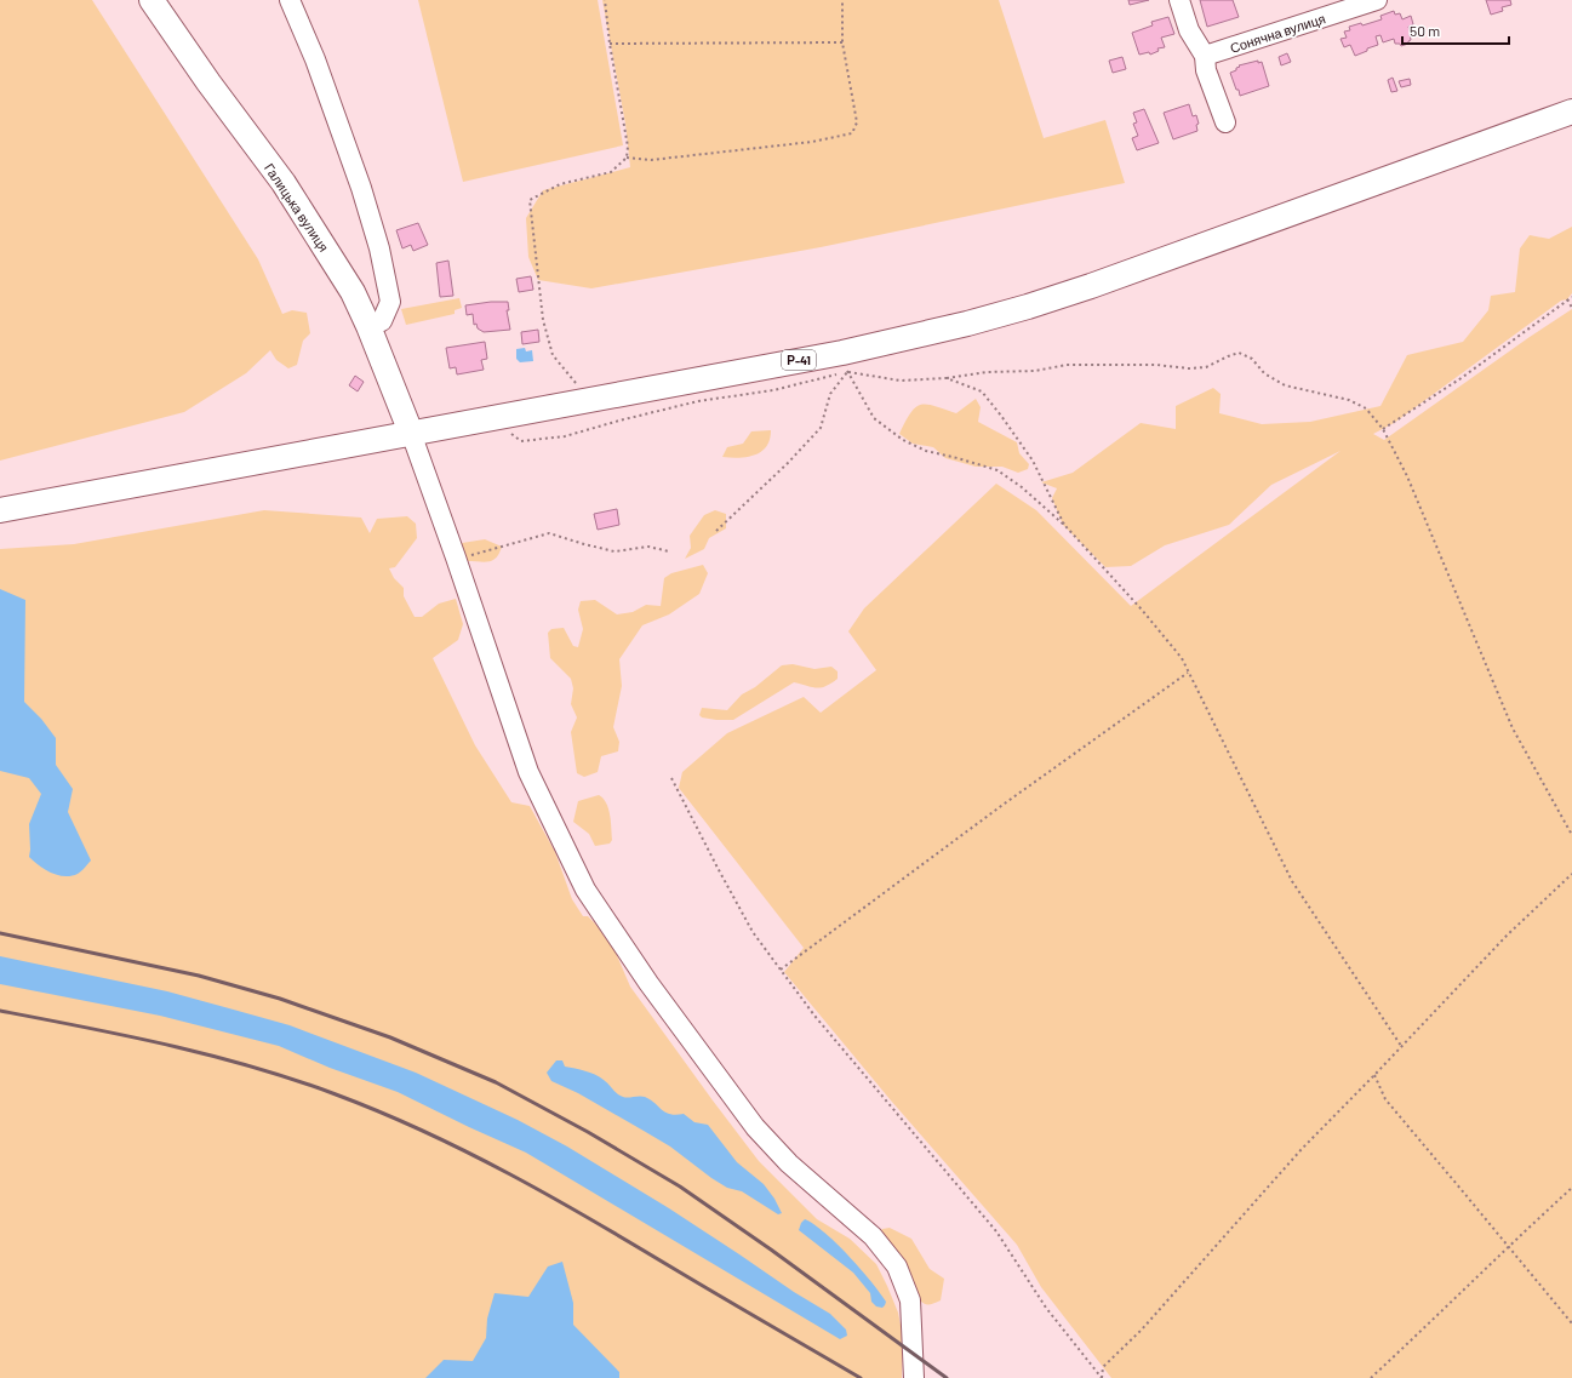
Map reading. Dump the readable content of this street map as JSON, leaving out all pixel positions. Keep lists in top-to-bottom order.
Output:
{
  "streets": {
    "main road": ["Галицька вулиця", "Р-41"],
    "street": ["Сонячна вулиця"]
  },
  "crossings": [
    ["Галицька вулиця", "Р-41"]
  ],
  "scale_bar": "50 m"
}
